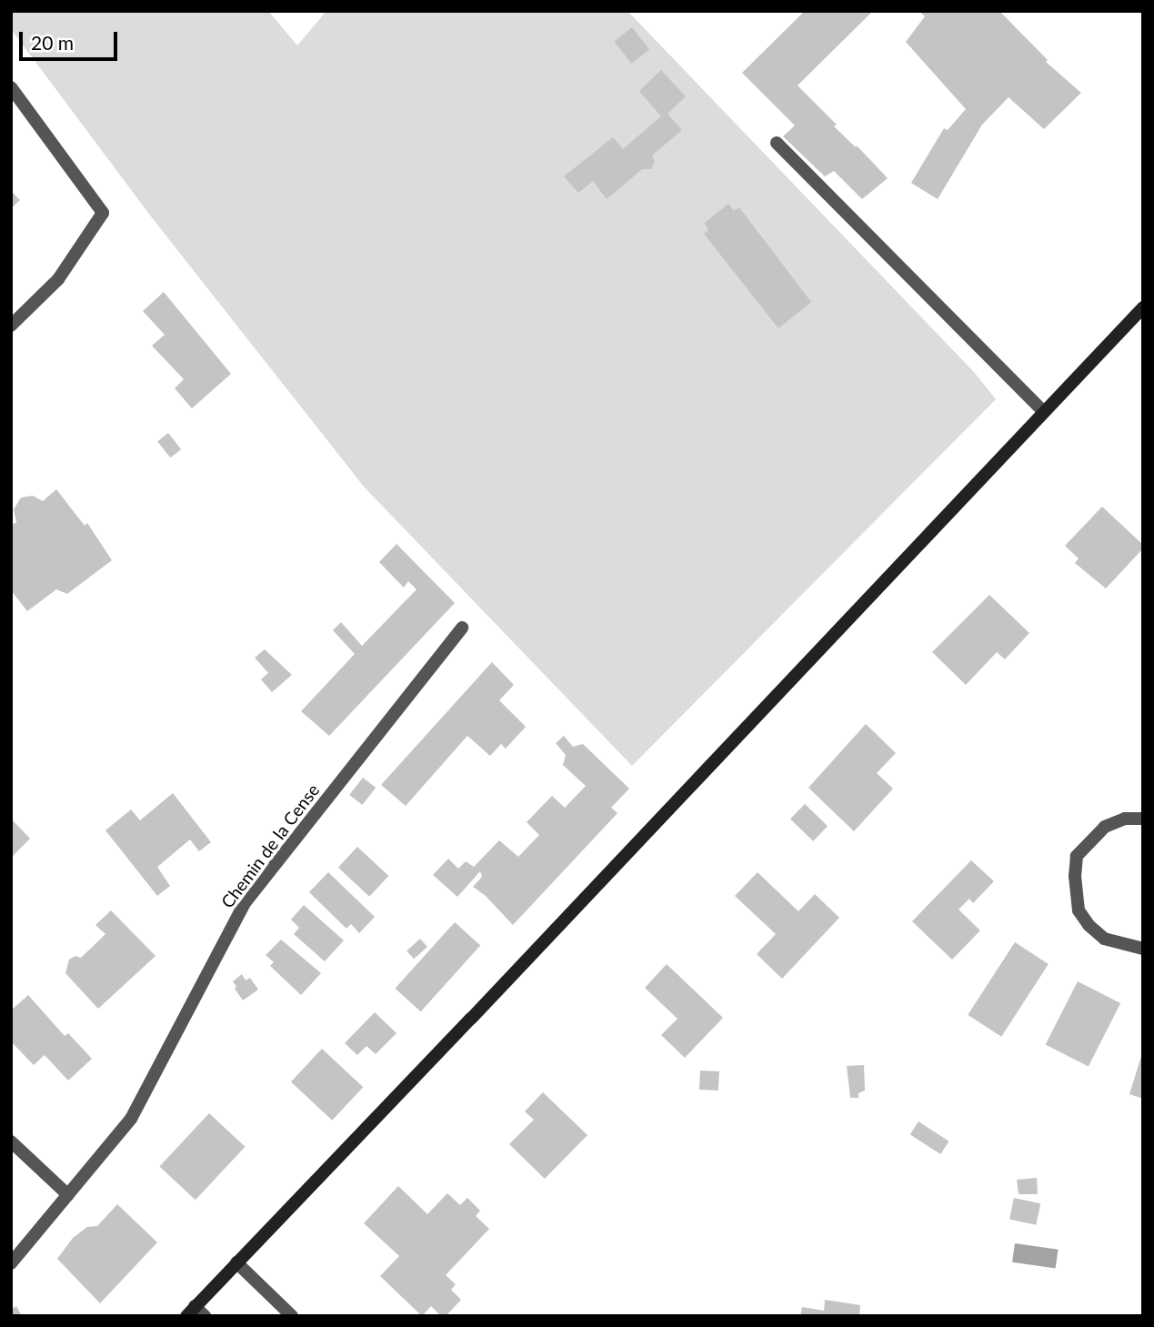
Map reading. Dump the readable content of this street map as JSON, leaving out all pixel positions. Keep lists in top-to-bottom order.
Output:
{
  "streets": {
    "street": ["Chemin de la Cense"]
  },
  "scale_bar": "20 m"
}
